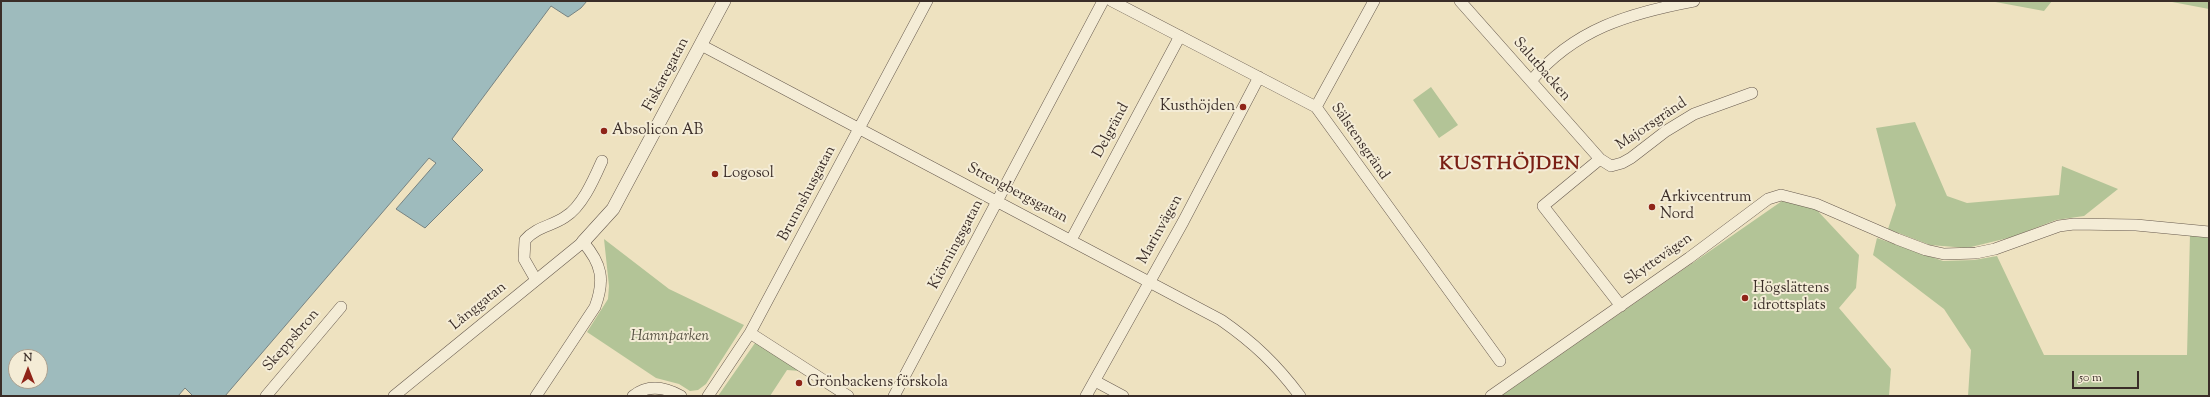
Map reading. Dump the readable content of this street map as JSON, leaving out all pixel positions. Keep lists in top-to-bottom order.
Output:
{
  "streets": {
    "street": [
      "Salutbacken",
      "Fiskaregatan",
      "Majorsgränd",
      "Delgränd",
      "Sälstensgränd",
      "Brunnshusgatan",
      "Strengbergsgatan",
      "Marinvägen",
      "Kiörningsgatan",
      "Skyttevägen",
      "Långgatan",
      "Skeppsbron"
    ]
  },
  "crossings": [
    ["Salutbacken", "Majorsgränd"],
    ["Fiskaregatan", "Strengbergsgatan"],
    ["Fiskaregatan", "Långgatan"],
    ["Majorsgränd", "Skyttevägen"],
    ["Delgränd", "Sälstensgränd"],
    ["Delgränd", "Strengbergsgatan"],
    ["Sälstensgränd", "Marinvägen"],
    ["Brunnshusgatan", "Strengbergsgatan"],
    ["Strengbergsgatan", "Marinvägen"],
    ["Strengbergsgatan", "Kiörningsgatan"]
  ],
  "districts": ["KUSTHÖJDEN"],
  "parks": ["Hamnparken"],
  "places": [
    "Kusthöjden",
    "Absolicon AB",
    "Logosol",
    "Arkivcentrum Nord",
    "Högslättens idrottsplats",
    "Grönbackens förskola"
  ],
  "scale_bar": "50 m",
  "north": "top"
}
